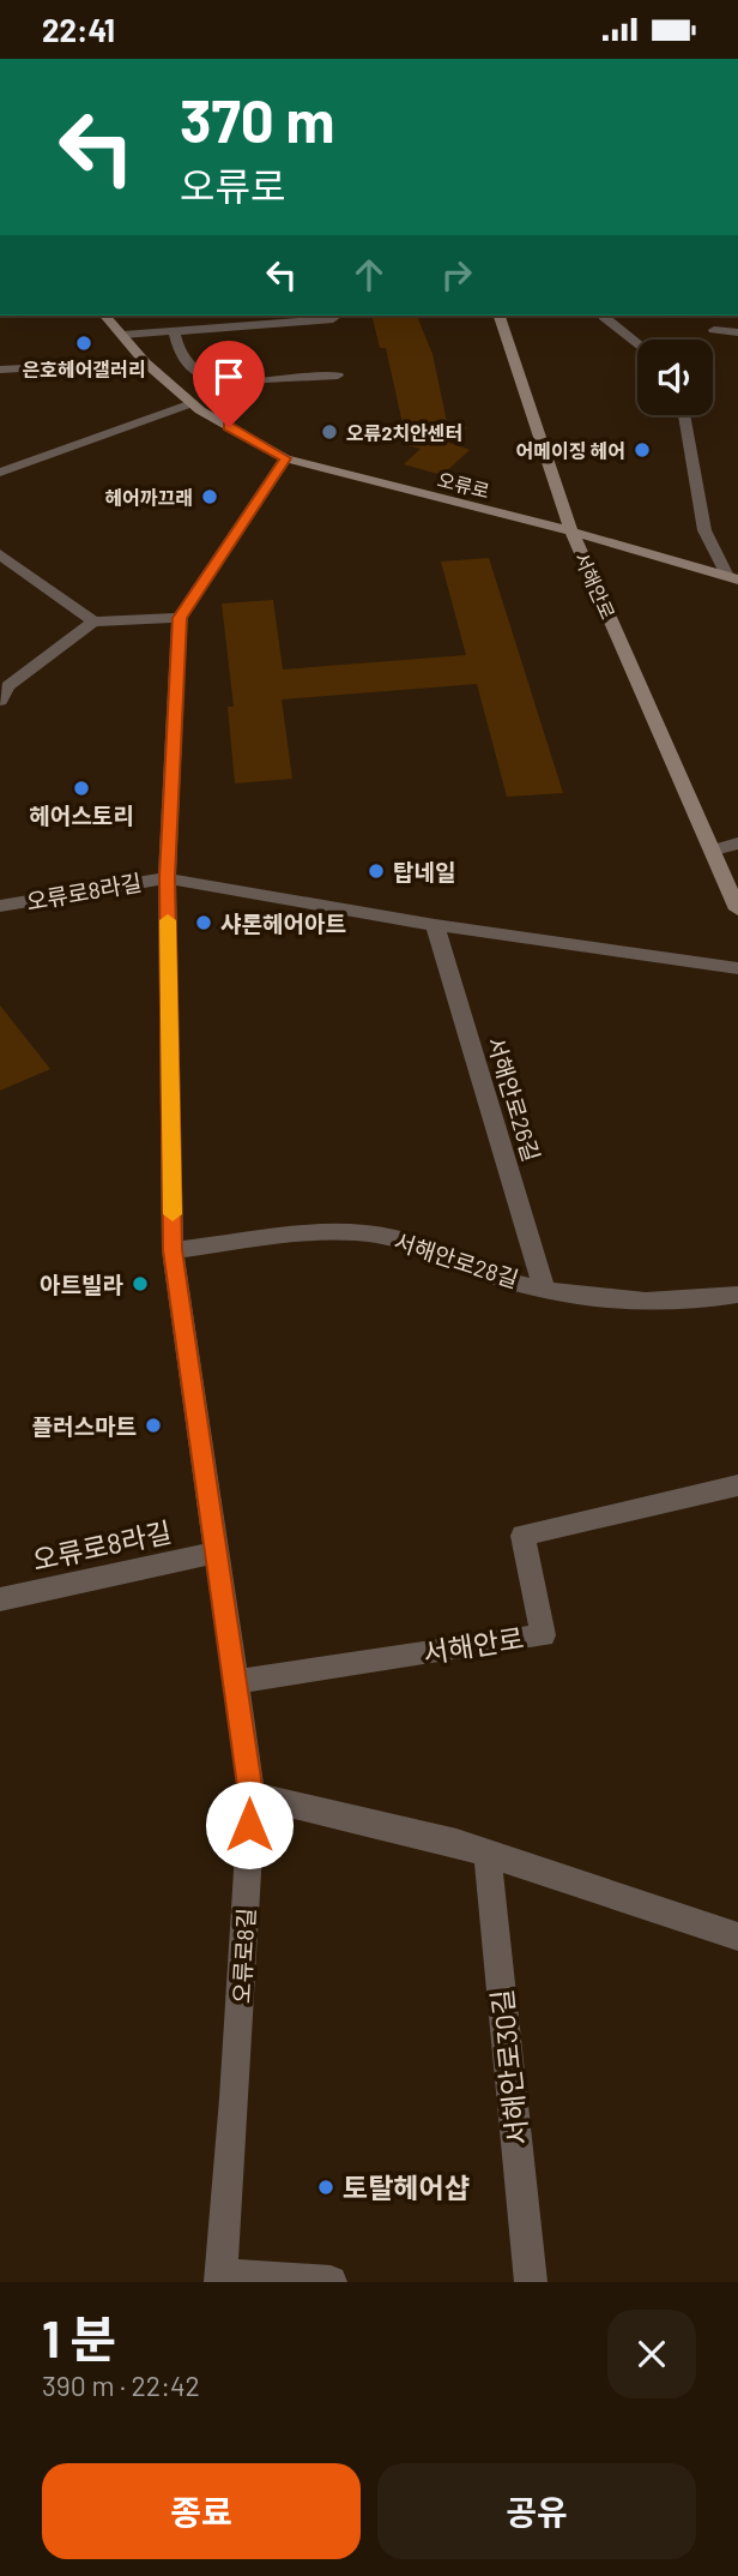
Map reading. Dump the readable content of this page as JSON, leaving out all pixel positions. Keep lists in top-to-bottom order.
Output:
{
  "streets": {
    "main road": ["오류로", "서해안로"],
    "street": [
      "오류로8라길",
      "서해안로26길",
      "서해안로28길",
      "오류로8길",
      "서해안로30길"
    ]
  },
  "crossings": [
    ["오류로", "서해안로"],
    ["서해안로", "오류로8길"],
    ["오류로8라길", "오류로8길"],
    ["서해안로26길", "서해안로28길"],
    ["서해안로28길", "오류로8길"]
  ],
  "places": [
    "은호헤어갤러리",
    "오류2치안센터",
    "어메이징 헤어",
    "헤어까끄래",
    "헤어스토리",
    "탑네일",
    "샤론헤어아트",
    "아트빌라",
    "플러스마트",
    "토탈헤어샵"
  ],
  "page": {
    "status": "22:41",
    "turn": ["370 m", "오류로"],
    "heading": ["1 분", "390 m · 22:42"],
    "buttons": ["종료", "공유"]
  }
}
